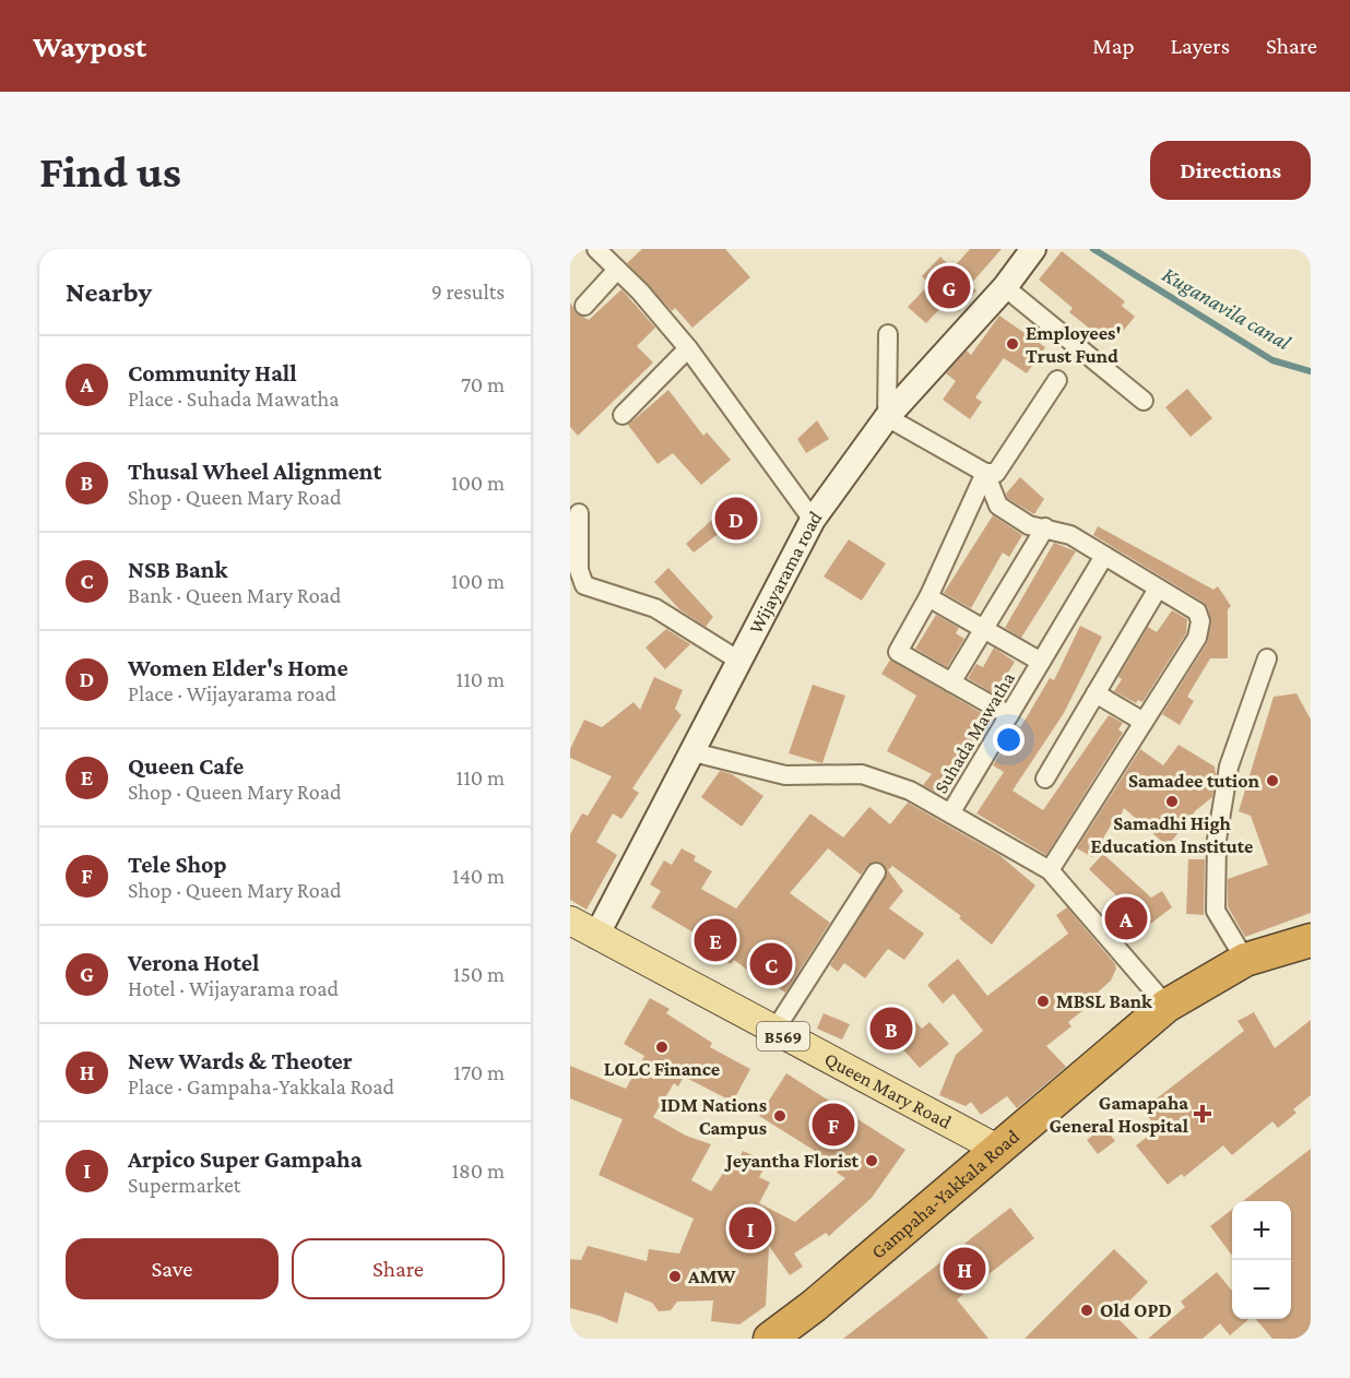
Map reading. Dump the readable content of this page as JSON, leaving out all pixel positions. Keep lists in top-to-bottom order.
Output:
{
  "streets": {
    "highway": ["Gampaha-Yakkala Road"],
    "main road": ["B569", "Queen Mary Road"],
    "street": ["Wijayarama road", "Suhada Mawatha"]
  },
  "crossings": [
    ["Wijayarama road", "Queen Mary Road"],
    ["Suhada Mawatha", "Gampaha-Yakkala Road"],
    ["Queen Mary Road", "Gampaha-Yakkala Road"]
  ],
  "water": ["Kuganavila canal"],
  "places": {
    "other": [
      "Employees' Trust Fund",
      "Samadee tution",
      "Samadhi High Education Institute",
      "MBSL Bank",
      "LOLC Finance",
      "IDM Nations Campus",
      "Jeyantha Florist",
      "AMW",
      "Old OPD"
    ],
    "health": ["Gamapaha General Hospital"]
  },
  "page": {
    "header": "Waypost",
    "nav": ["Map", "Layers", "Share"],
    "buttons": [
      "Directions",
      ["Save", "Share"]
    ],
    "title": "Find us",
    "heading": ["Nearby", "9 results"],
    "pins": [
      "G",
      "D",
      "A",
      "E",
      "C",
      "B",
      "F",
      "I",
      "H"
    ],
    "list": [
      {
        "mark": "A",
        "name": "Community Hall",
        "note": "Place · Suhada Mawatha",
        "value": "70 m"
      },
      {
        "mark": "B",
        "name": "Thusal Wheel Alignment",
        "note": "Shop · Queen Mary Road",
        "value": "100 m"
      },
      {
        "mark": "C",
        "name": "NSB Bank",
        "note": "Bank · Queen Mary Road",
        "value": "100 m"
      },
      {
        "mark": "D",
        "name": "Women Elder's Home",
        "note": "Place · Wijayarama road",
        "value": "110 m"
      },
      {
        "mark": "E",
        "name": "Queen Cafe",
        "note": "Shop · Queen Mary Road",
        "value": "110 m"
      },
      {
        "mark": "F",
        "name": "Tele Shop",
        "note": "Shop · Queen Mary Road",
        "value": "140 m"
      },
      {
        "mark": "G",
        "name": "Verona Hotel",
        "note": "Hotel · Wijayarama road",
        "value": "150 m"
      },
      {
        "mark": "H",
        "name": "New Wards & Theoter",
        "note": "Place · Gampaha-Yakkala Road",
        "value": "170 m"
      },
      {
        "mark": "I",
        "name": "Arpico Super Gampaha",
        "note": "Supermarket",
        "value": "180 m"
      }
    ],
    "map_buttons": ["+", "−"]
  }
}
